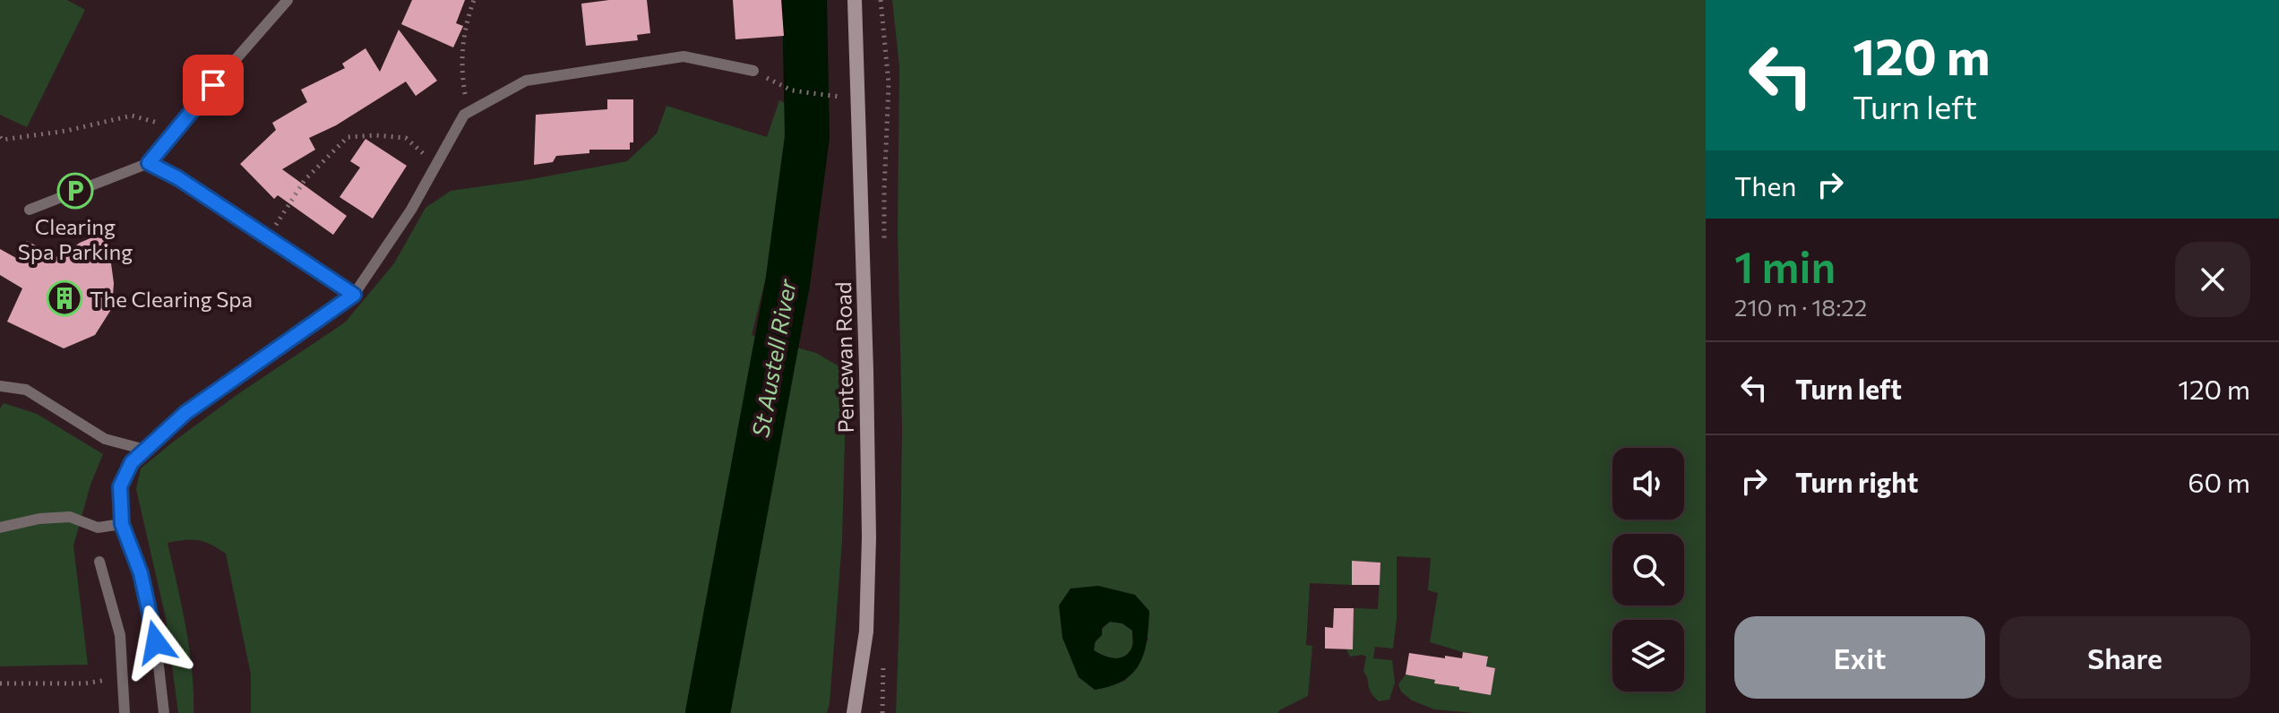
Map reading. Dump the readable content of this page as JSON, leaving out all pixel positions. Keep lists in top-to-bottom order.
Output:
{
  "streets": {
    "main road": ["Pentewan Road"]
  },
  "water": ["St Austell River"],
  "places": {
    "parking": ["Clearing Spa Parking"],
    "building": ["The Clearing Spa"]
  },
  "page": {
    "turn": ["120 m", "Turn left"],
    "then": "Then",
    "heading": ["1 min", "210 m · 18:22"],
    "list": [
      {
        "name": "Turn left",
        "value": "120 m"
      },
      {
        "name": "Turn right",
        "value": "60 m"
      }
    ],
    "buttons": ["Exit", "Share"]
  }
}
